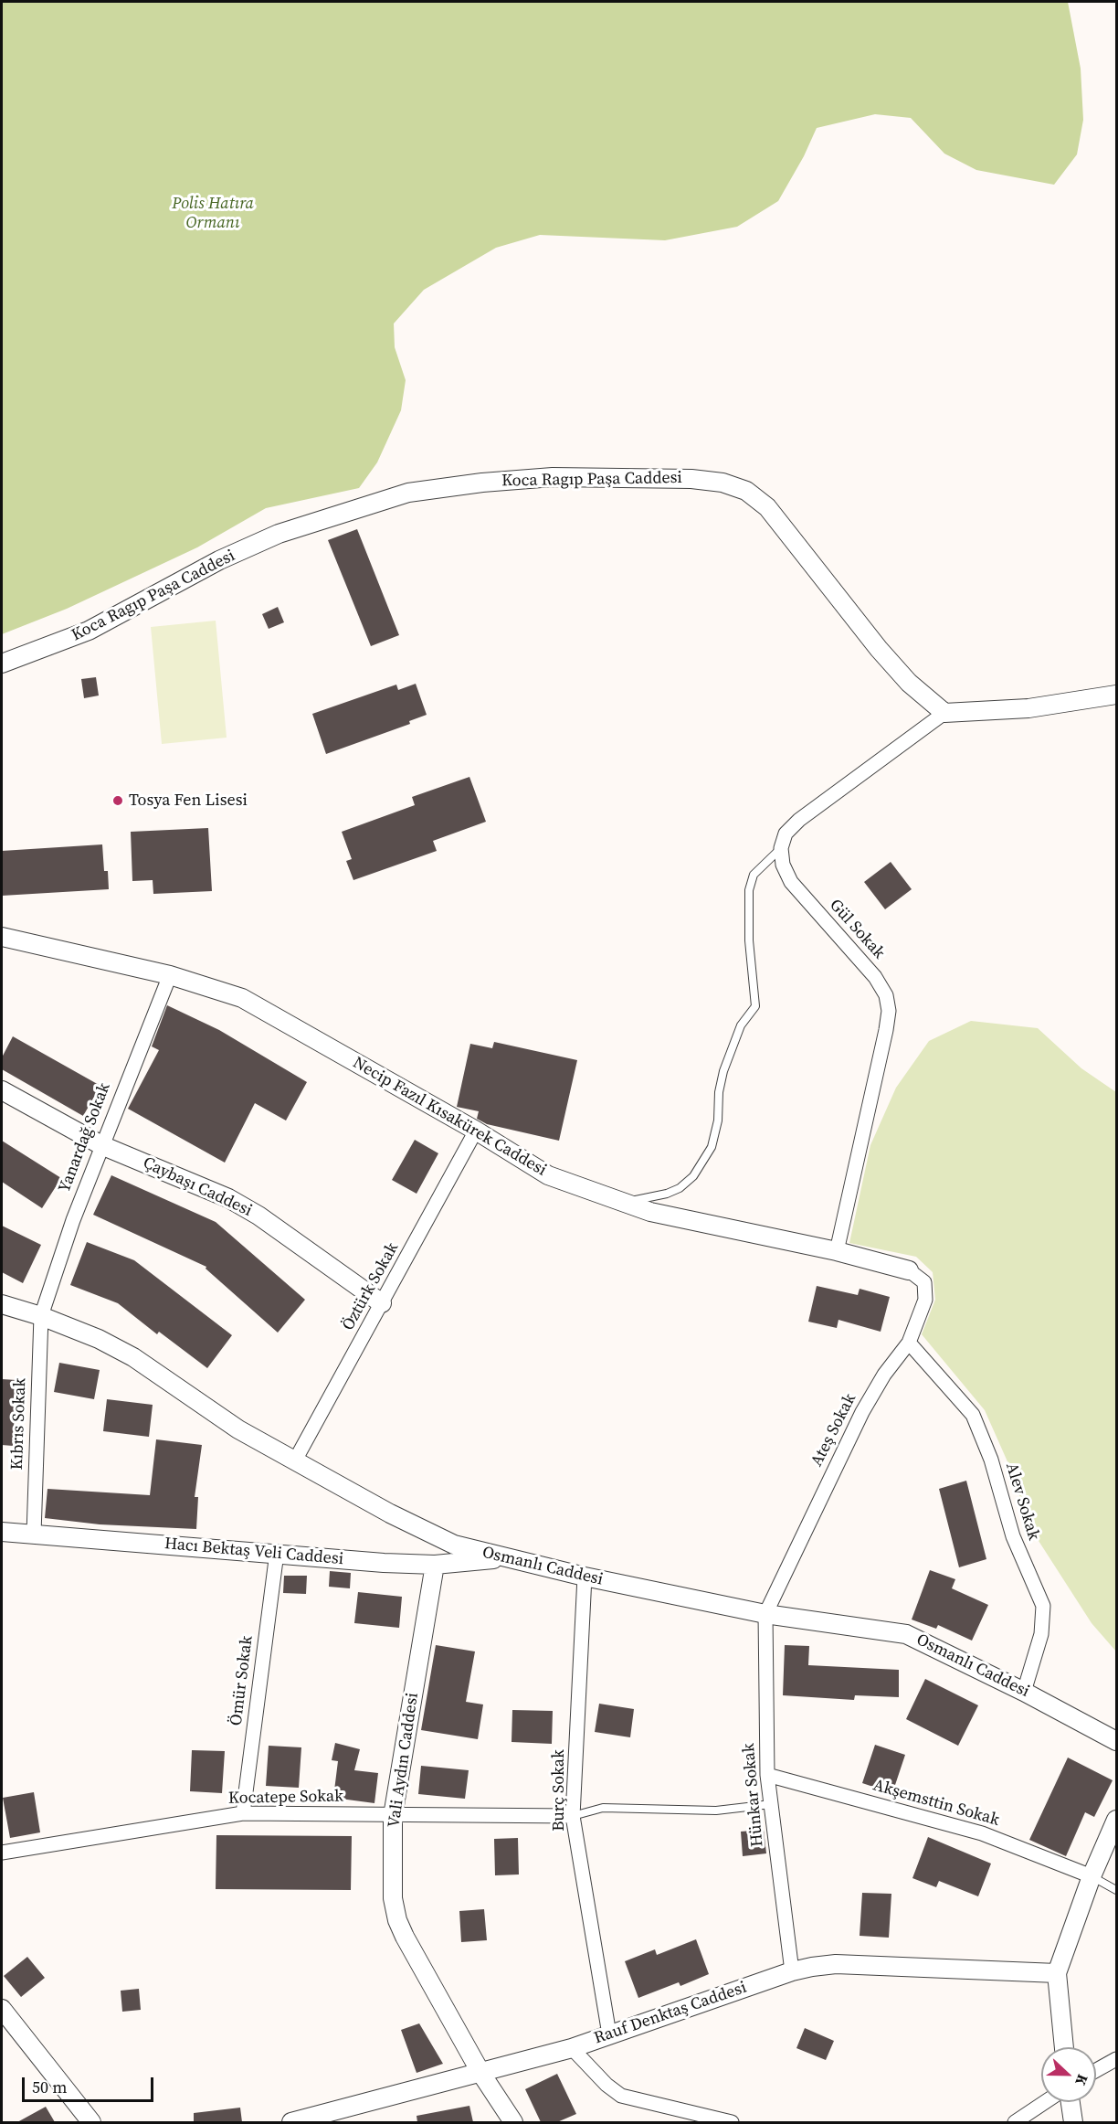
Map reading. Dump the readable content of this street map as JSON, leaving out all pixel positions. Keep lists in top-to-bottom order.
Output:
{
  "streets": {
    "street": [
      "Koca Ragıp Paşa Caddesi",
      "Gül Sokak",
      "Necip Fazıl Kısakürek Caddesi",
      "Yanardağ Sokak",
      "Çaybaşı Caddesi",
      "Öztürk Sokak",
      "Kıbrıs Sokak",
      "Ateş Sokak",
      "Alev Sokak",
      "Hacı Bektaş Veli Caddesi",
      "Osmanlı Caddesi",
      "Ömür Sokak",
      "Vali Aydın Caddesi",
      "Burç Sokak",
      "Hünkar Sokak",
      "Kocatepe Sokak",
      "Akşemsttin Sokak",
      "Rauf Denktaş Caddesi"
    ]
  },
  "crossings": [
    ["Gül Sokak", "Necip Fazıl Kısakürek Caddesi"],
    ["Necip Fazıl Kısakürek Caddesi", "Yanardağ Sokak"],
    ["Necip Fazıl Kısakürek Caddesi", "Öztürk Sokak"],
    ["Necip Fazıl Kısakürek Caddesi", "Ateş Sokak"],
    ["Yanardağ Sokak", "Çaybaşı Caddesi"],
    ["Yanardağ Sokak", "Kıbrıs Sokak"],
    ["Yanardağ Sokak", "Osmanlı Caddesi"],
    ["Çaybaşı Caddesi", "Öztürk Sokak"],
    ["Öztürk Sokak", "Osmanlı Caddesi"],
    ["Kıbrıs Sokak", "Hacı Bektaş Veli Caddesi"],
    ["Kıbrıs Sokak", "Osmanlı Caddesi"],
    ["Ateş Sokak", "Alev Sokak"],
    ["Ateş Sokak", "Osmanlı Caddesi"],
    ["Ateş Sokak", "Hünkar Sokak"],
    ["Alev Sokak", "Osmanlı Caddesi"],
    ["Hacı Bektaş Veli Caddesi", "Osmanlı Caddesi"],
    ["Hacı Bektaş Veli Caddesi", "Ömür Sokak"],
    ["Hacı Bektaş Veli Caddesi", "Vali Aydın Caddesi"],
    ["Osmanlı Caddesi", "Burç Sokak"],
    ["Osmanlı Caddesi", "Hünkar Sokak"],
    ["Ömür Sokak", "Kocatepe Sokak"],
    ["Vali Aydın Caddesi", "Kocatepe Sokak"],
    ["Vali Aydın Caddesi", "Rauf Denktaş Caddesi"],
    ["Burç Sokak", "Kocatepe Sokak"],
    ["Burç Sokak", "Rauf Denktaş Caddesi"],
    ["Hünkar Sokak", "Akşemsttin Sokak"],
    ["Hünkar Sokak", "Rauf Denktaş Caddesi"]
  ],
  "parks": ["Polis Hatıra Ormanı"],
  "places": ["Tosya Fen Lisesi"],
  "scale_bar": "50 m",
  "north": "right"
}
